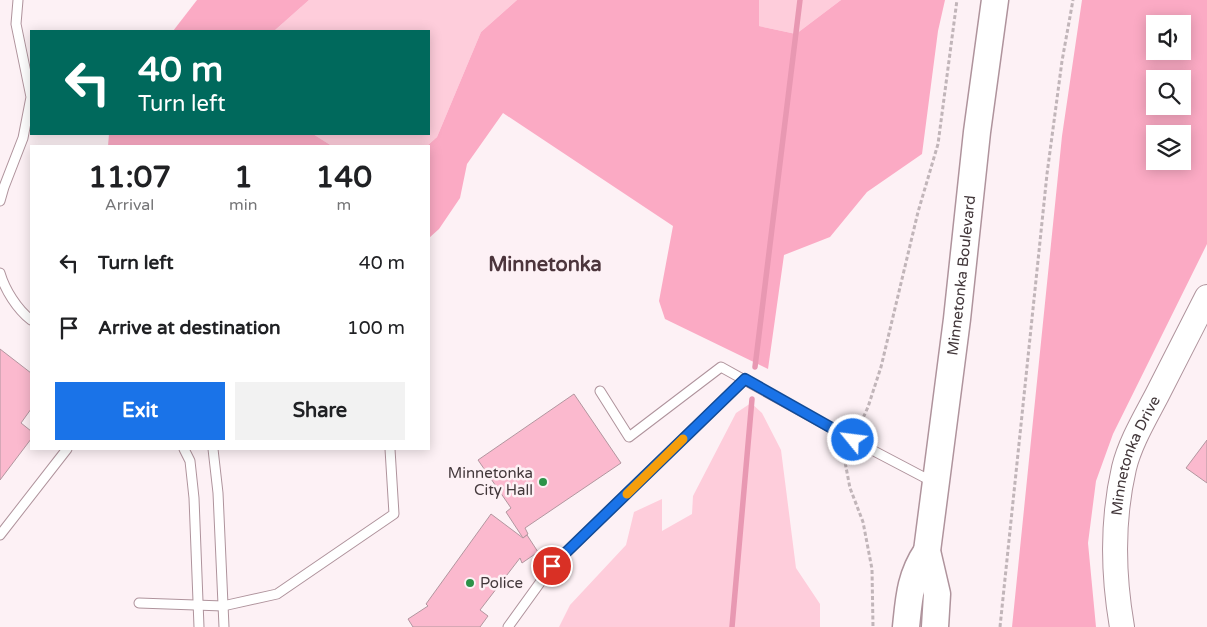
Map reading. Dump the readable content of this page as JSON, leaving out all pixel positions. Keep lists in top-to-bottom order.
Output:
{
  "streets": {
    "main road": ["Minnetonka Boulevard"],
    "street": ["Minnetonka Drive"]
  },
  "districts": ["Minnetonka"],
  "places": ["Minnetonka City Hall", "Police"],
  "page": {
    "turn": ["40 m", "Turn left"],
    "eta": [
      "11:07",
      "Arrival",
      "1",
      "min",
      "140",
      "m"
    ],
    "list": [
      {
        "name": "Turn left",
        "value": "40 m"
      },
      {
        "name": "Arrive at destination",
        "value": "100 m"
      }
    ],
    "buttons": ["Exit", "Share"]
  }
}
